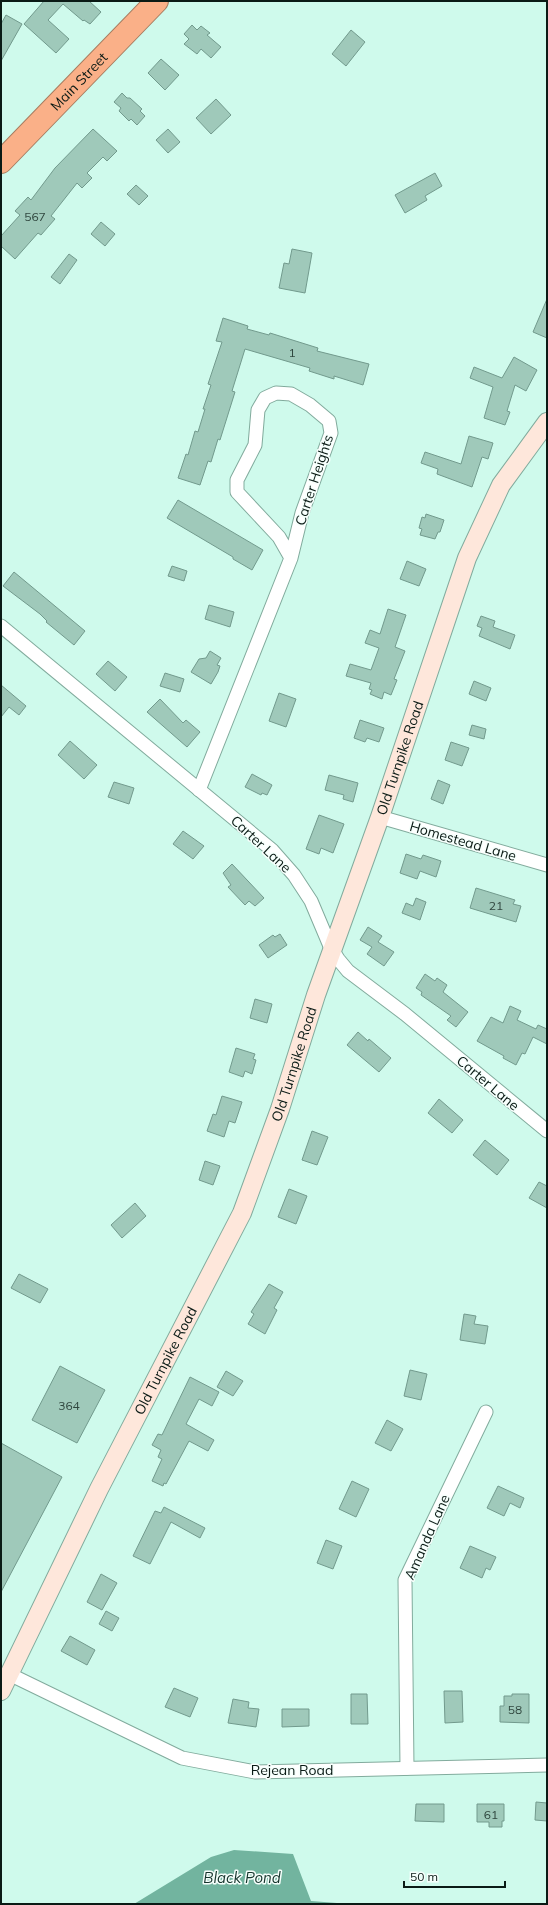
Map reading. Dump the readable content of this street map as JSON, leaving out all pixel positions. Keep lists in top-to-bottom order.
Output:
{
  "streets": {
    "highway": ["Main Street"],
    "main road": ["Old Turnpike Road"],
    "street": [
      "Carter Heights",
      "Homestead Lane",
      "Carter Lane",
      "Amanda Lane",
      "Rejean Road"
    ]
  },
  "crossings": [
    ["Carter Heights", "Carter Lane"],
    ["Old Turnpike Road", "Homestead Lane"],
    ["Old Turnpike Road", "Carter Lane"],
    ["Old Turnpike Road", "Rejean Road"],
    ["Amanda Lane", "Rejean Road"]
  ],
  "water": ["Black Pond"],
  "house_numbers": [
    "567",
    "1",
    "21",
    "364",
    "58",
    "61"
  ],
  "scale_bar": "50 m"
}
